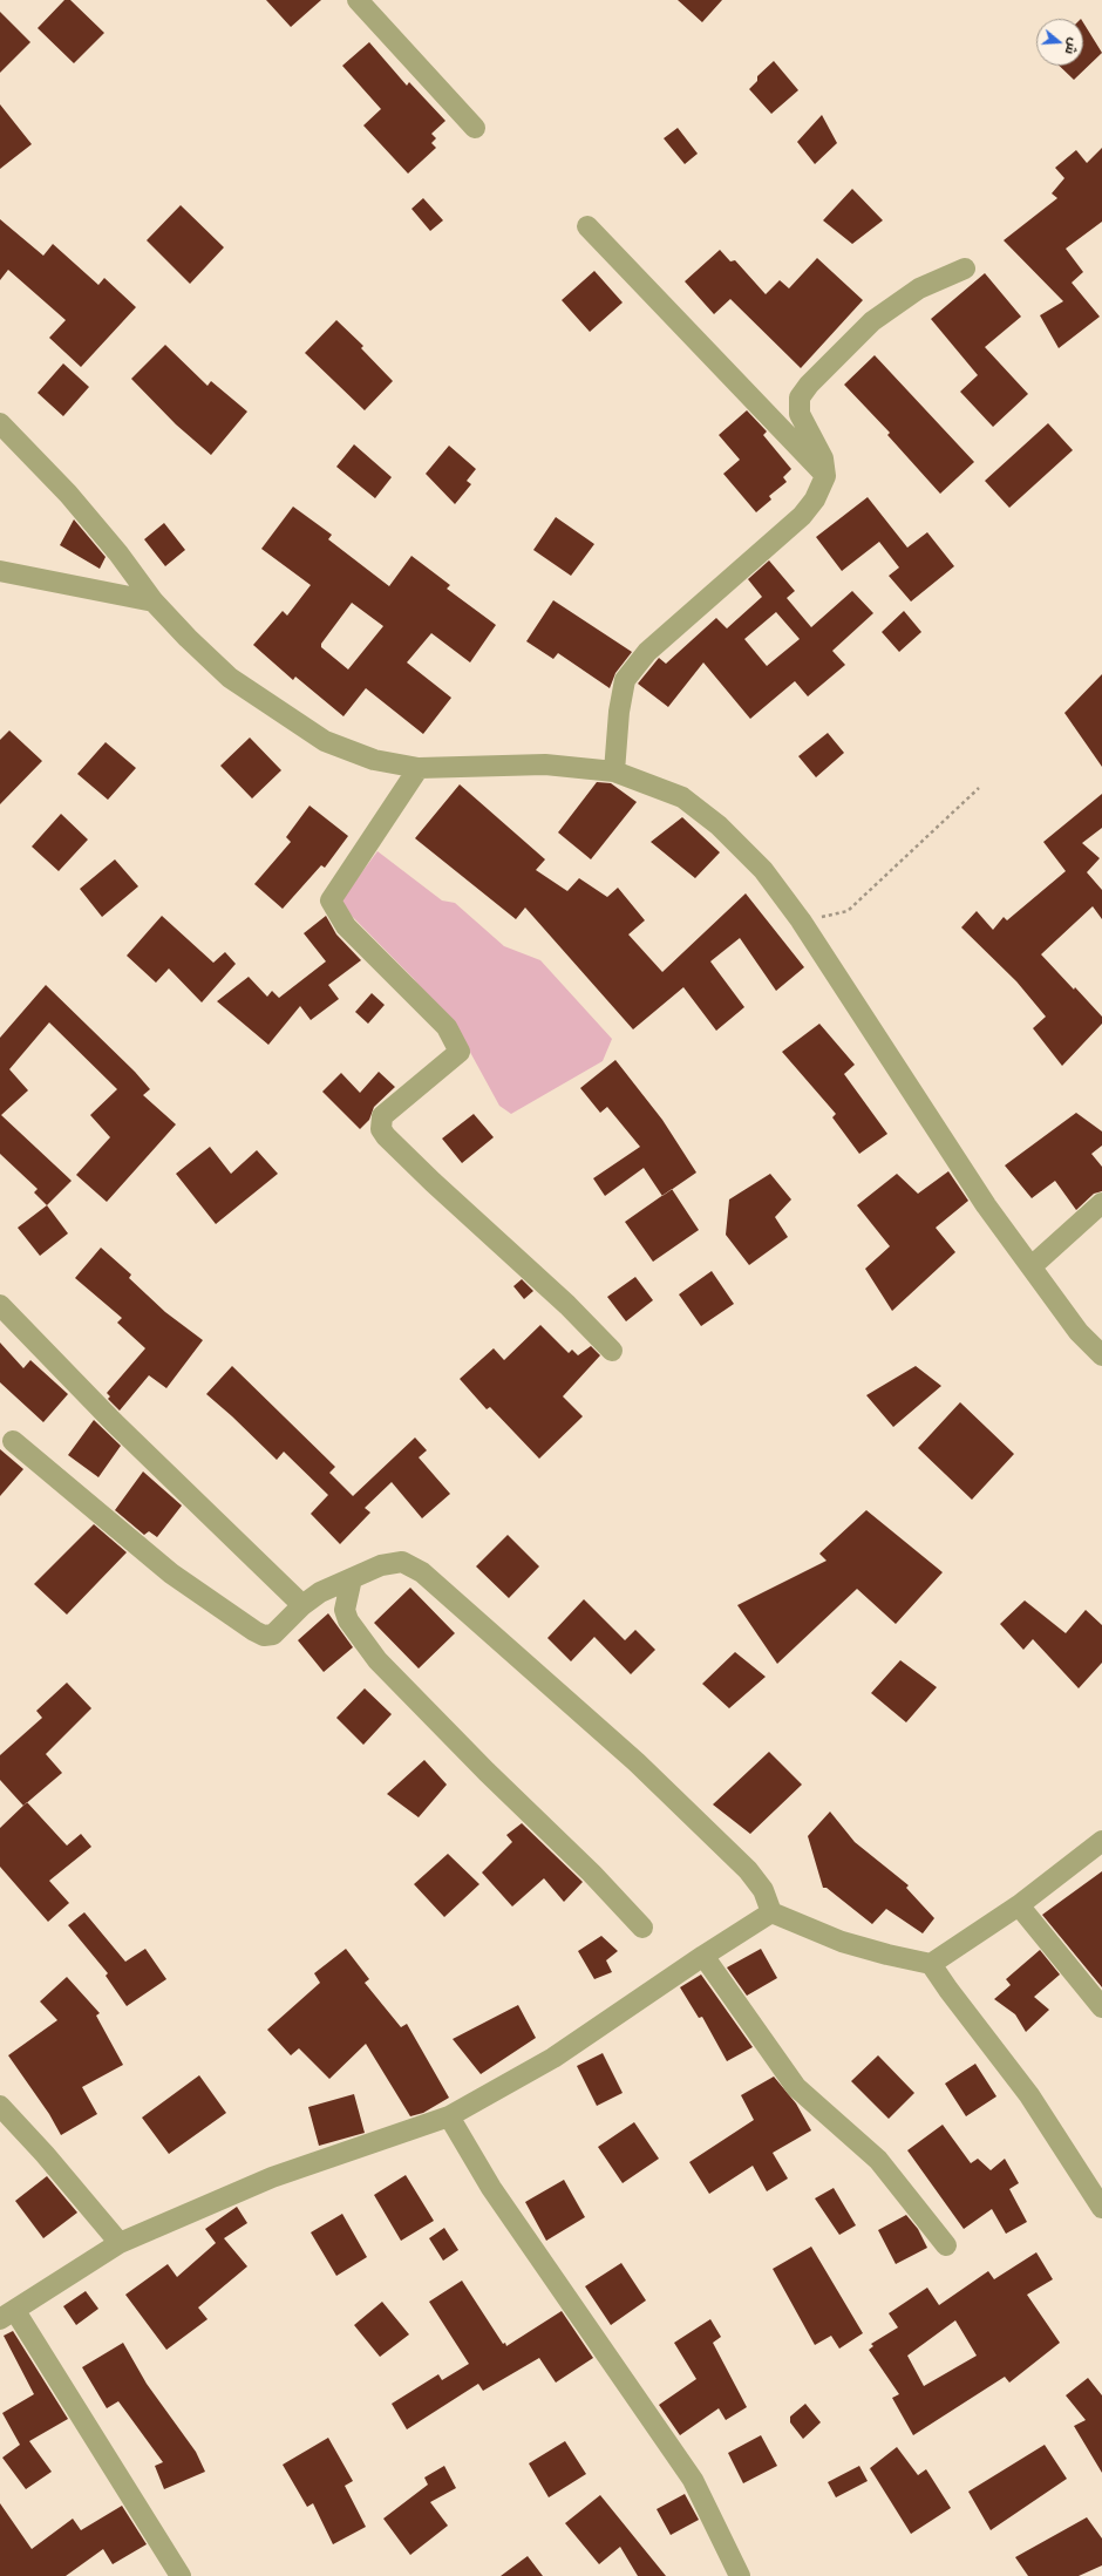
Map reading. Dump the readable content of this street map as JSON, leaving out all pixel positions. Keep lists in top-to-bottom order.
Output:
{
  "north": "right"
}
